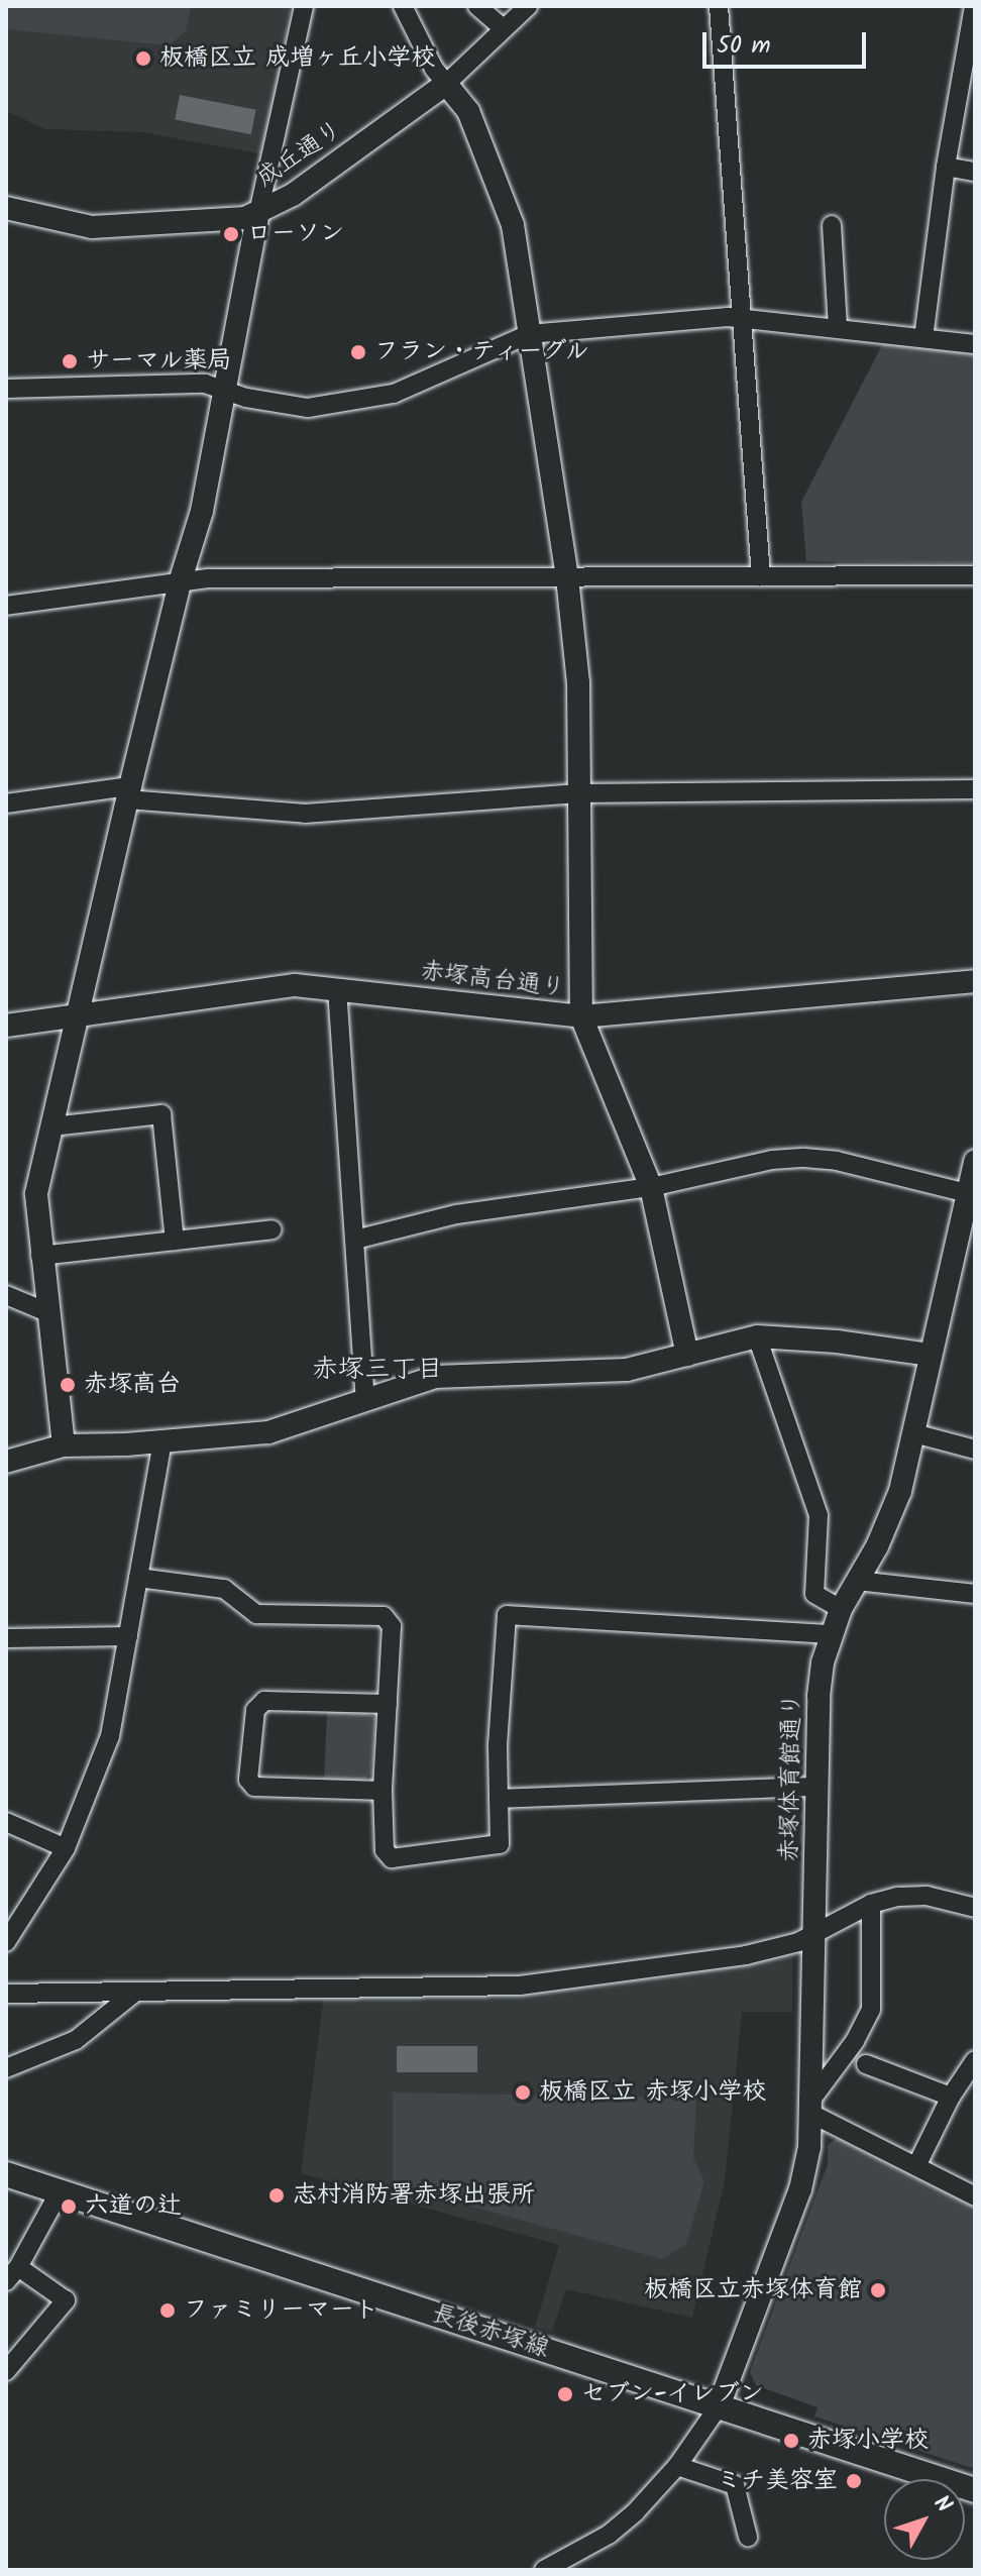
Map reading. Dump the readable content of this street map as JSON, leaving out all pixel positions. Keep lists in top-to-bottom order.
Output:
{
  "streets": {
    "main road": ["長後赤塚線"],
    "street": ["成丘通り", "赤塚高台通り", "赤塚体育館通り"]
  },
  "crossings": [
    ["赤塚体育館通り", "長後赤塚線"]
  ],
  "districts": ["赤塚三丁目"],
  "places": [
    "板橋区立 成増ヶ丘小学校",
    "ローソン",
    "フラン・ティーグル",
    "サーマル薬局",
    "赤塚高台",
    "板橋区立 赤塚小学校",
    "志村消防署赤塚出張所",
    "六道の辻",
    "板橋区立赤塚体育館",
    "ファミリーマート",
    "セブン-イレブン",
    "赤塚小学校",
    "ミチ美容室"
  ],
  "scale_bar": "50 m",
  "north": "top right"
}
